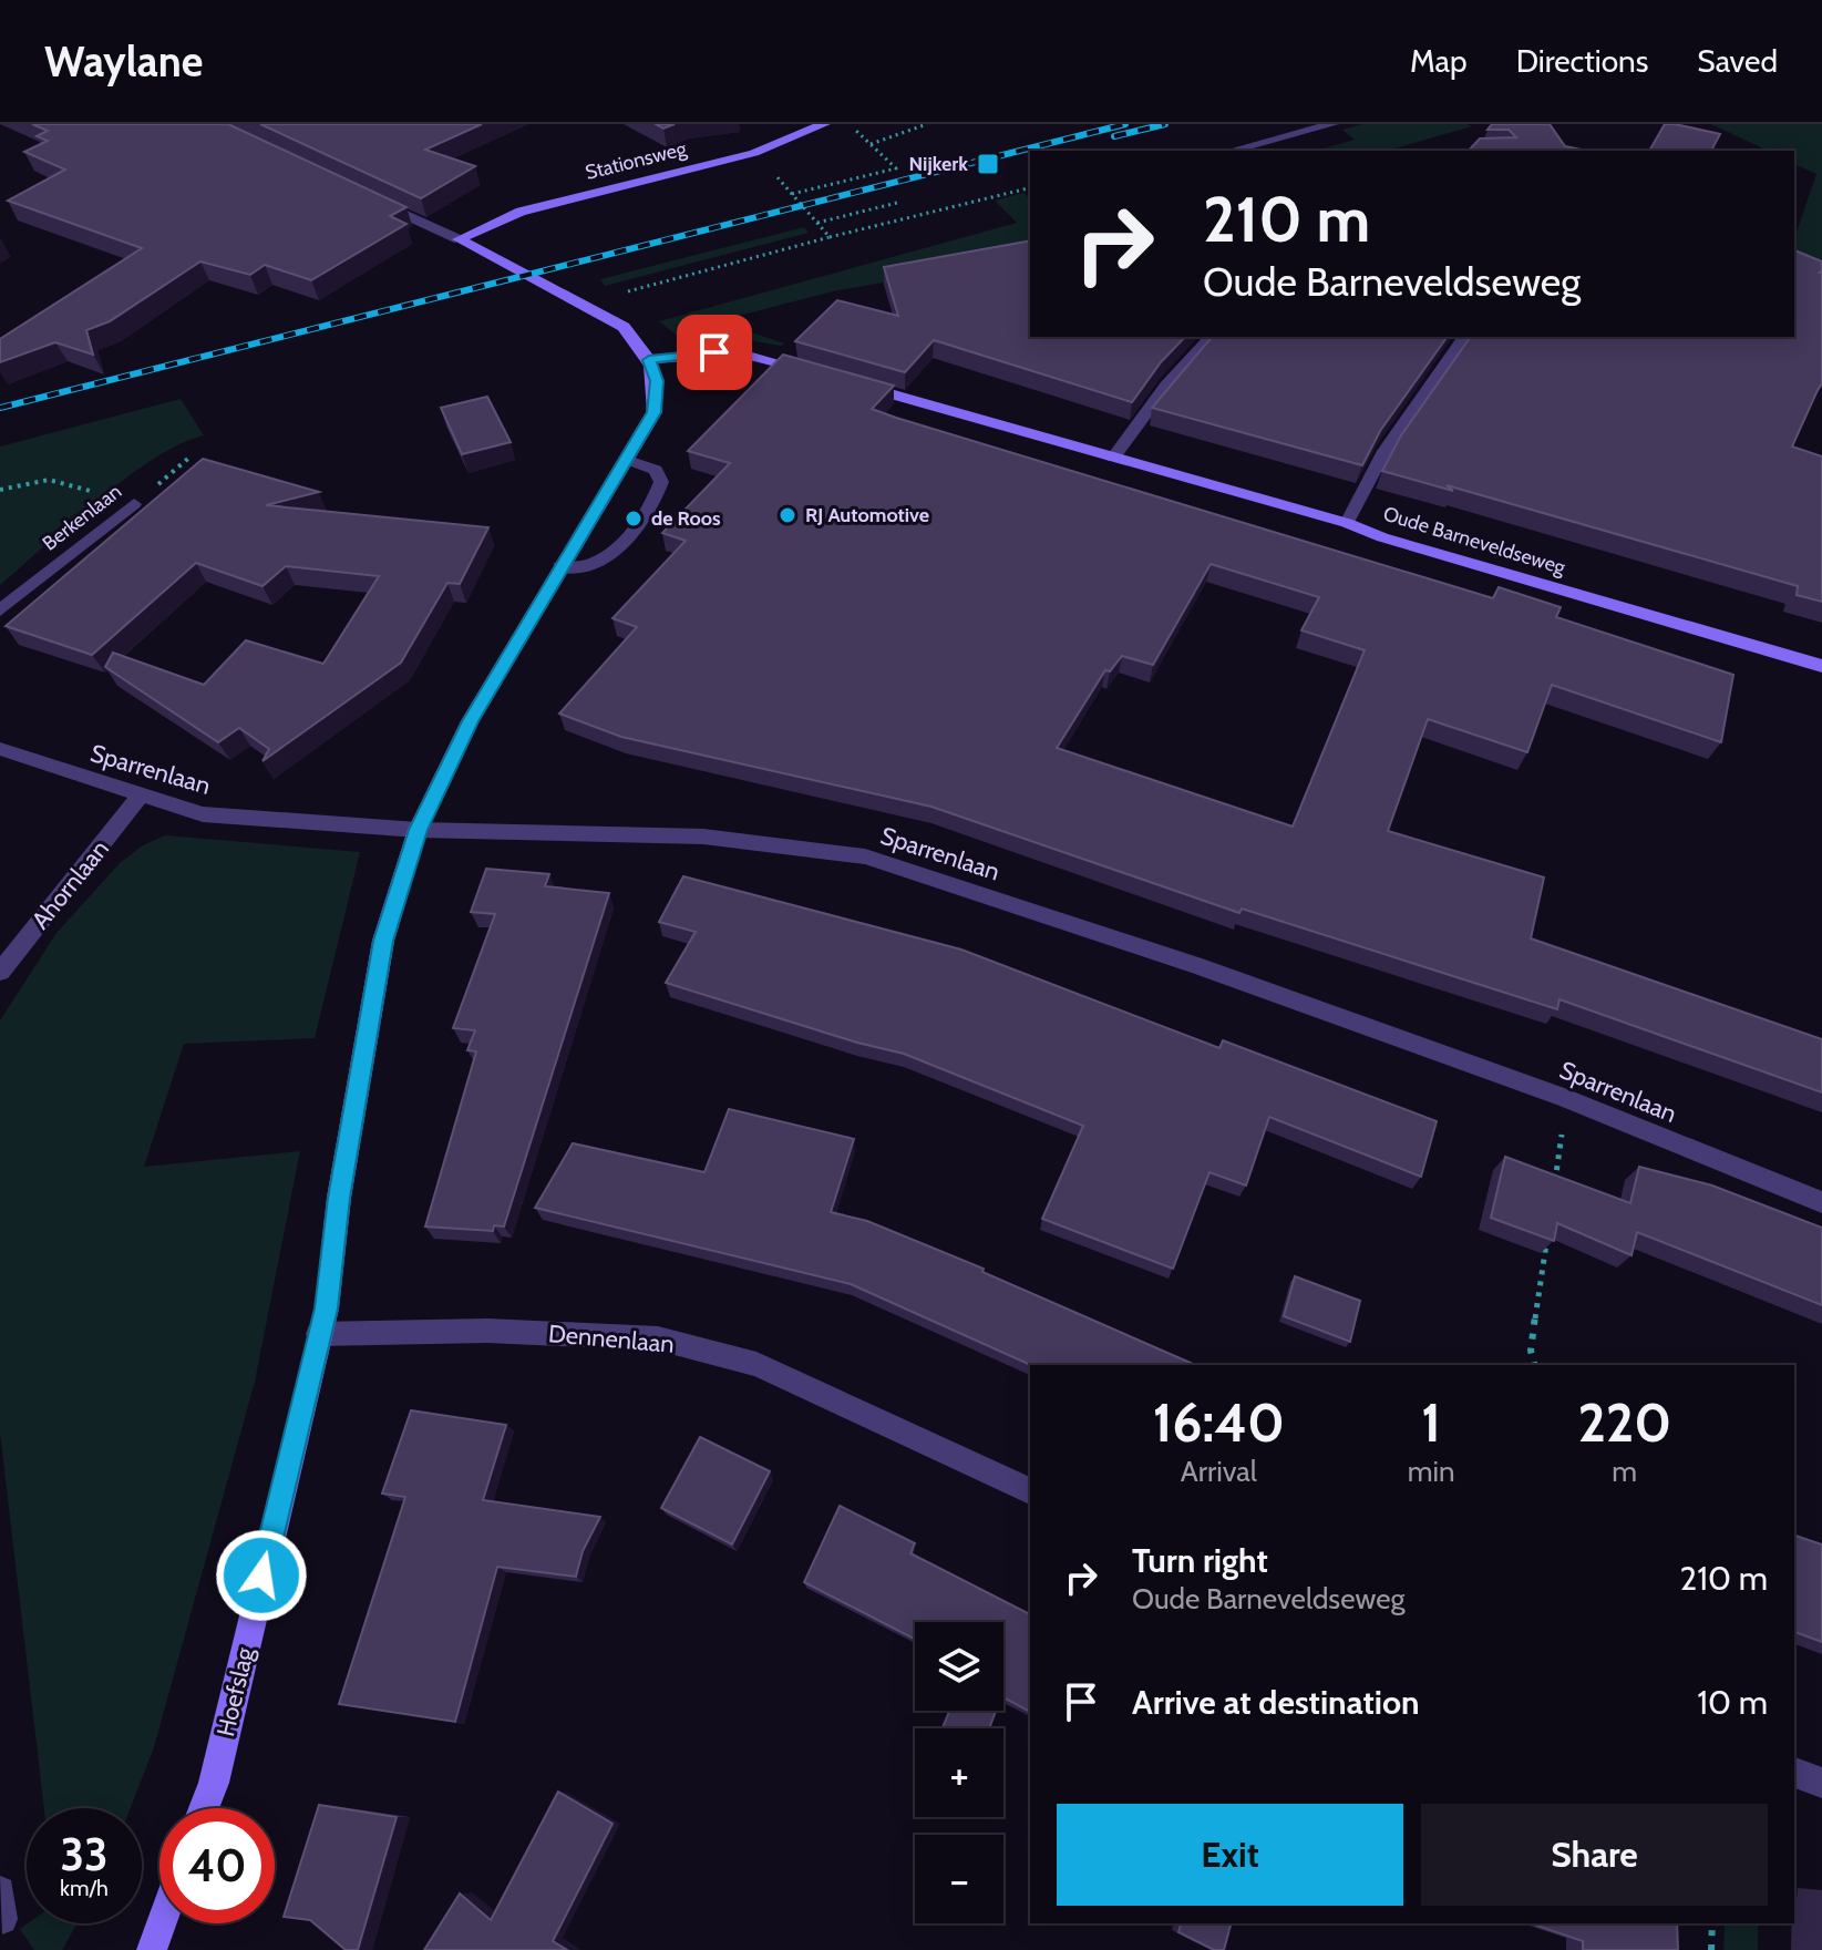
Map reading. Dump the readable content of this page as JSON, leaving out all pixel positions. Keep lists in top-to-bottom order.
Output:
{
  "streets": {
    "street": [
      "Stationsweg",
      "Berkenlaan",
      "Oude Barneveldseweg",
      "Sparrenlaan",
      "Ahornlaan",
      "Dennenlaan",
      "Hoefslag"
    ]
  },
  "crossings": [
    ["Oude Barneveldseweg", "Hoefslag"],
    ["Sparrenlaan", "Ahornlaan"],
    ["Sparrenlaan", "Hoefslag"],
    ["Dennenlaan", "Hoefslag"]
  ],
  "places": {
    "transit": ["Nijkerk"],
    "other": ["RJ Automotive", "de Roos"]
  },
  "page": {
    "header": "Waylane",
    "nav": ["Map", "Directions", "Saved"],
    "turn": ["210 m", "Oude Barneveldseweg"],
    "eta": [
      "16:40",
      "Arrival",
      "1",
      "min",
      "220",
      "m"
    ],
    "list": [
      {
        "name": "Turn right",
        "note": "Oude Barneveldseweg",
        "value": "210 m"
      },
      {
        "name": "Arrive at destination",
        "value": "10 m"
      }
    ],
    "map_buttons": ["+", "−"],
    "buttons": ["Exit", "Share"],
    "speed": "33 km/h",
    "limit": "40"
  }
}
